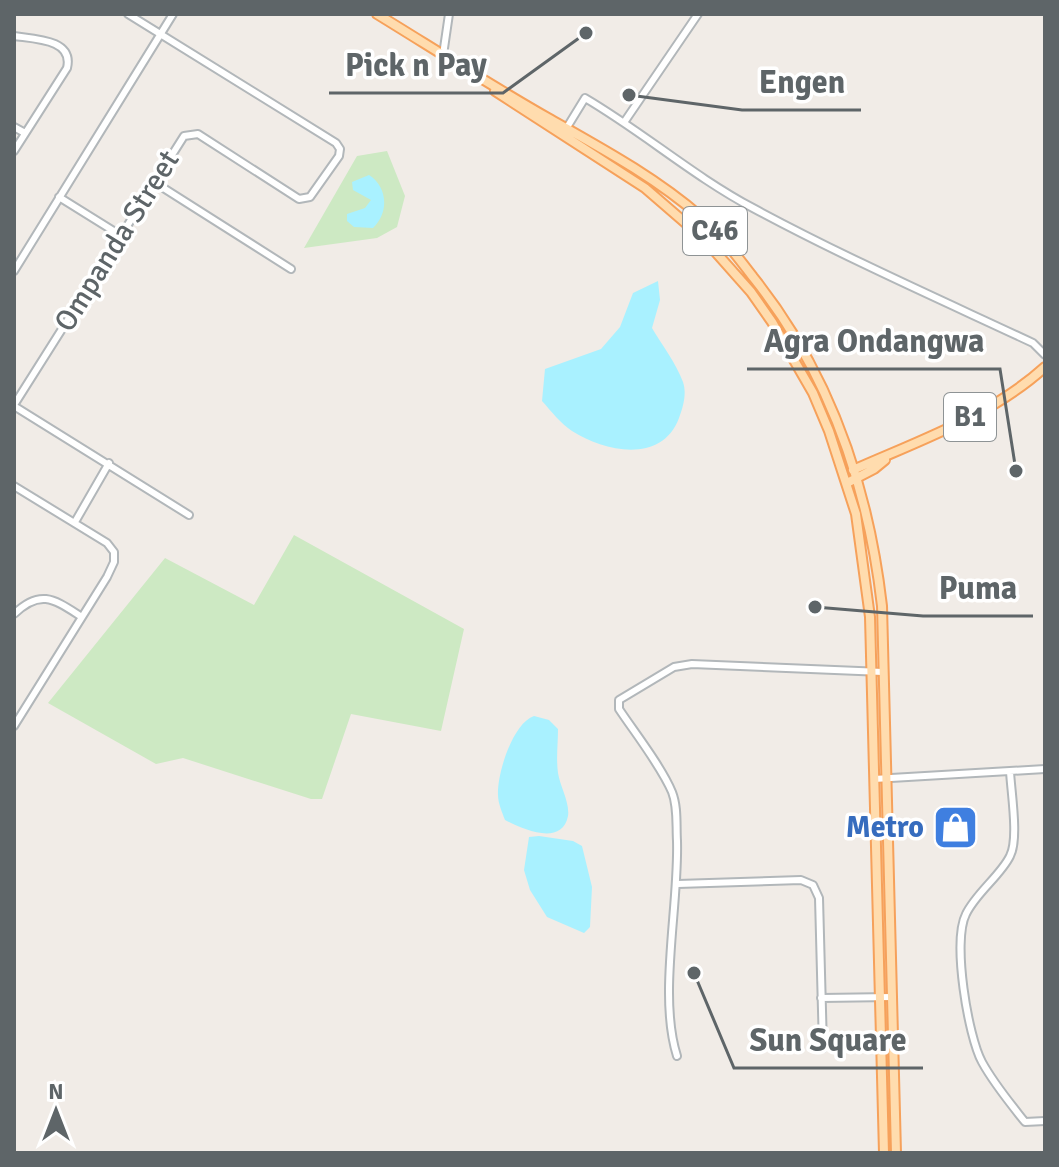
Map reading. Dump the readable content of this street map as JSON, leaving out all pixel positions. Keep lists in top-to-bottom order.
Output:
{
  "streets": {
    "main road": ["C46", "B1"],
    "street": ["Ompanda Street"]
  },
  "crossings": [
    ["C46", "B1"]
  ],
  "places": {
    "other": [
      "Pick n Pay",
      "Engen",
      "Agra Ondangwa",
      "Puma",
      "Sun Square"
    ],
    "shop": ["Metro"]
  },
  "north": "top"
}
